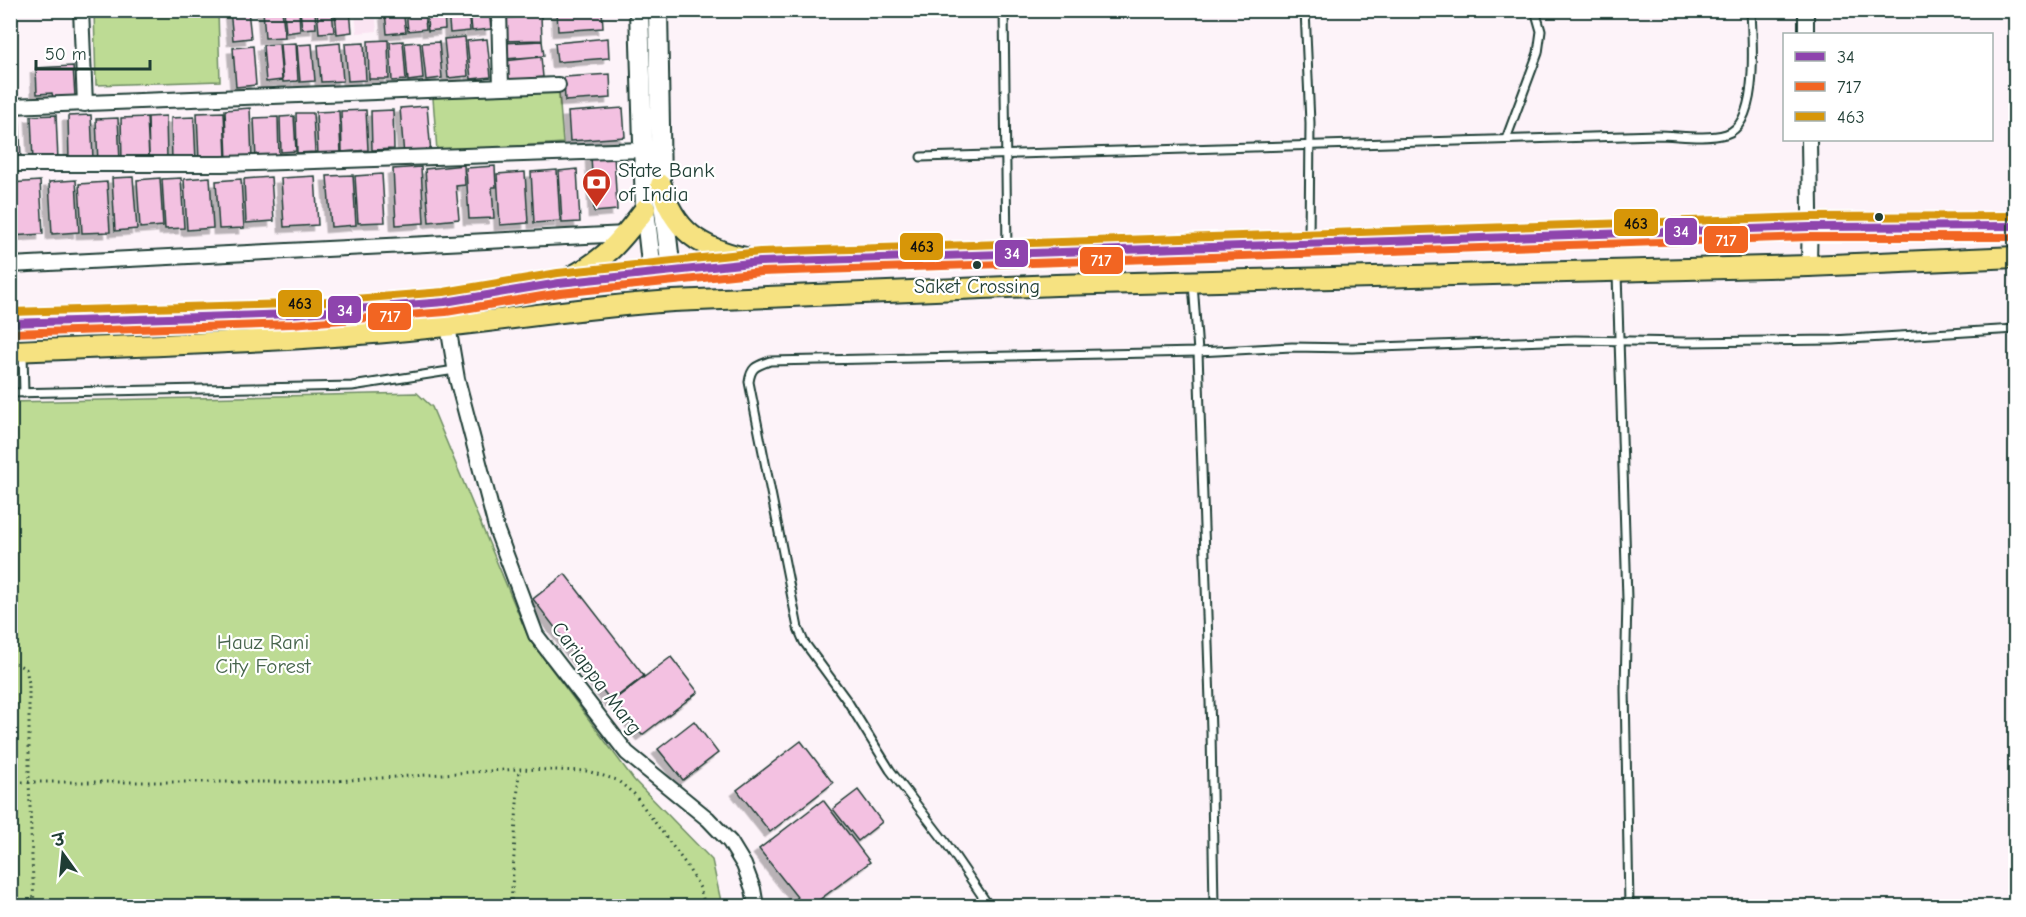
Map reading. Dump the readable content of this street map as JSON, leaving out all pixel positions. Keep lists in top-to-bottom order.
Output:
{
  "streets": {
    "street": ["Cariappa Marg"]
  },
  "parks": ["Hauz Rani City Forest"],
  "places": {
    "bank": ["State Bank of India"],
    "other": ["Saket Crossing"]
  },
  "lines": ["transit line 463", "transit line 34", "transit line 717"],
  "legend": ["34", "717", "463"],
  "scale_bar": "50 m",
  "north": "top"
}
